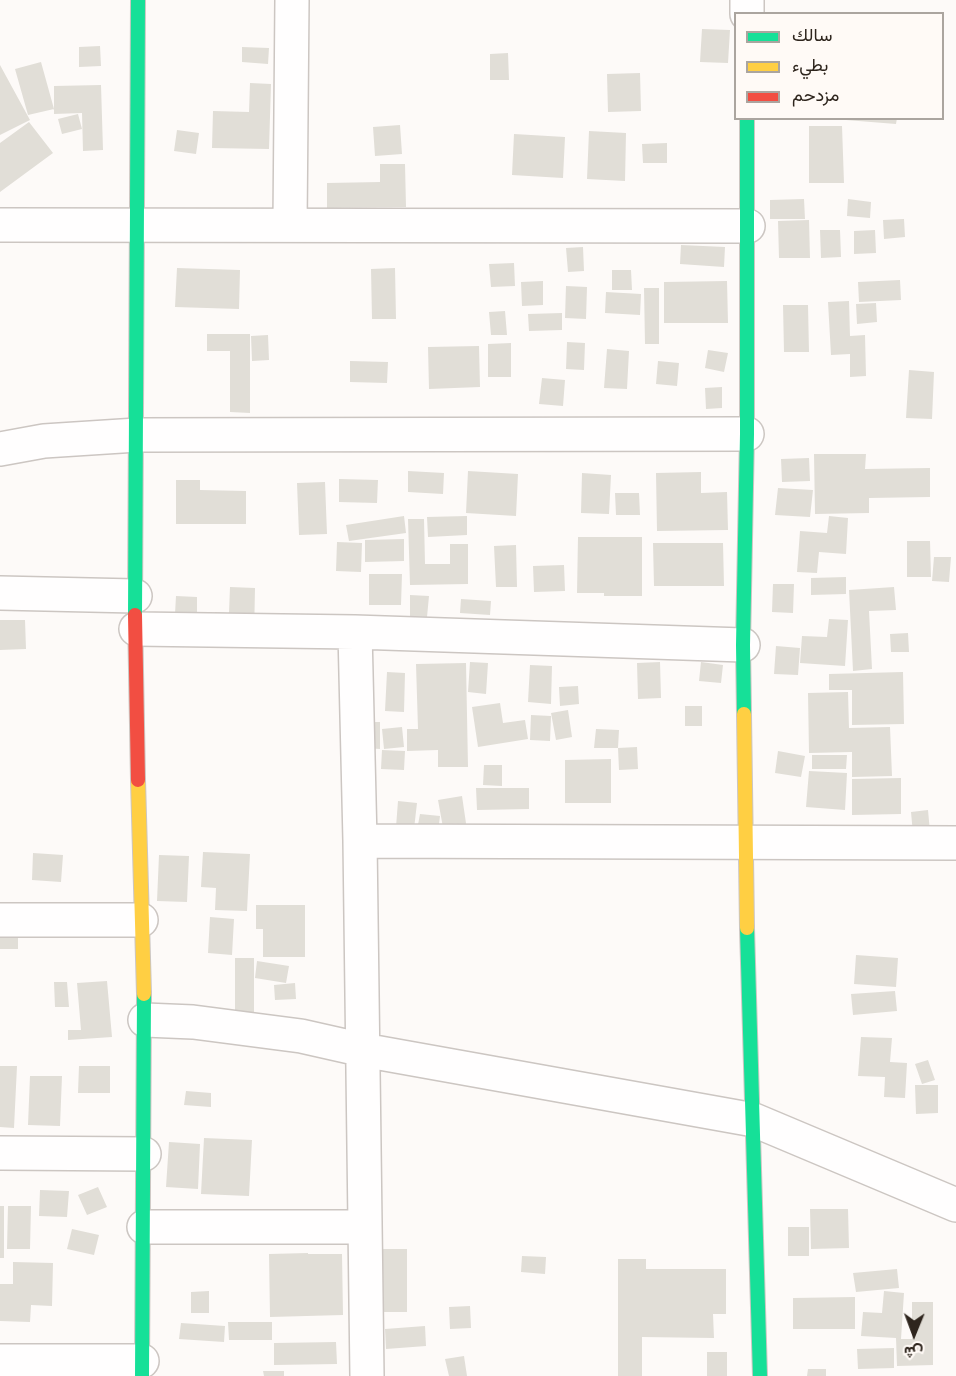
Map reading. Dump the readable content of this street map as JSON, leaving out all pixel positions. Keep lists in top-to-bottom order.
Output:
{
  "legend": ["سالك", "بطيء", "مزدحم"],
  "north": "bottom"
}
